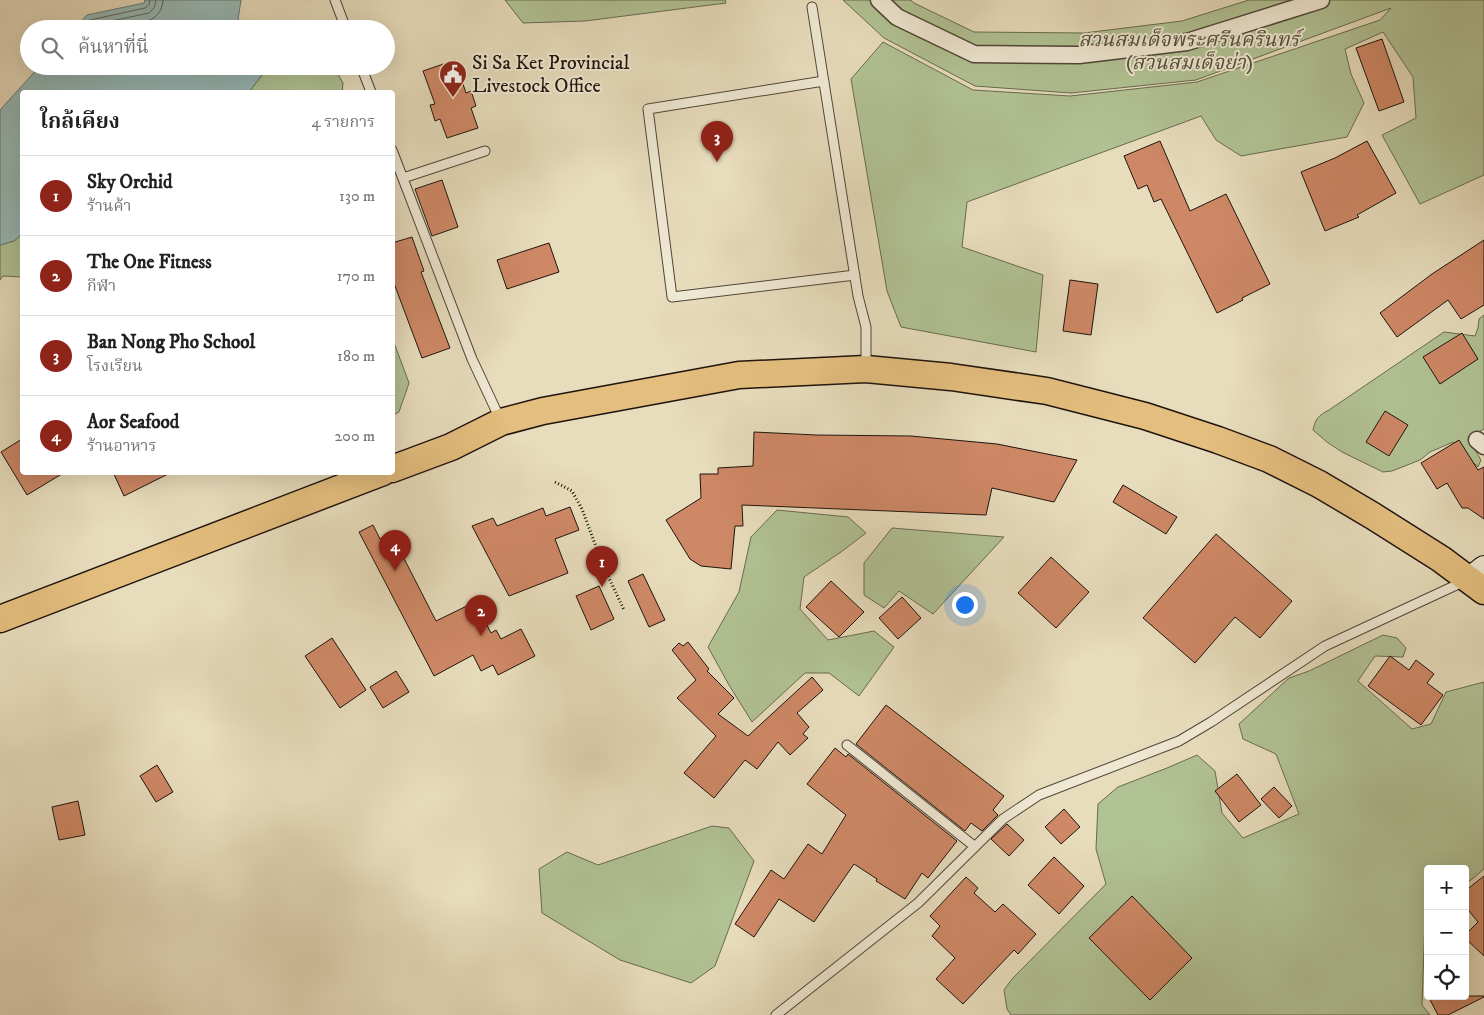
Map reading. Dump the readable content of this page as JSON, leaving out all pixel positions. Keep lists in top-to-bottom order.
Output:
{
  "parks": ["สวนสมเด็จพระศรีนครินทร์ (สวนสมเด็จย่า)"],
  "places": {
    "public building": ["Si Sa Ket Provincial Livestock Office"]
  },
  "page": {
    "search": "ค้นหาที่นี่",
    "heading": ["ใกล้เคียง", "4 รายการ"],
    "pins": [
      "3",
      "4",
      "1",
      "2"
    ],
    "list": [
      {
        "mark": "1",
        "name": "Sky Orchid",
        "note": "ร้านค้า",
        "value": "130 m"
      },
      {
        "mark": "2",
        "name": "The One Fitness",
        "note": "กีฬา",
        "value": "170 m"
      },
      {
        "mark": "3",
        "name": "Ban Nong Pho School",
        "note": "โรงเรียน",
        "value": "180 m"
      },
      {
        "mark": "4",
        "name": "Aor Seafood",
        "note": "ร้านอาหาร",
        "value": "200 m"
      }
    ],
    "map_buttons": ["+", "−"]
  }
}
